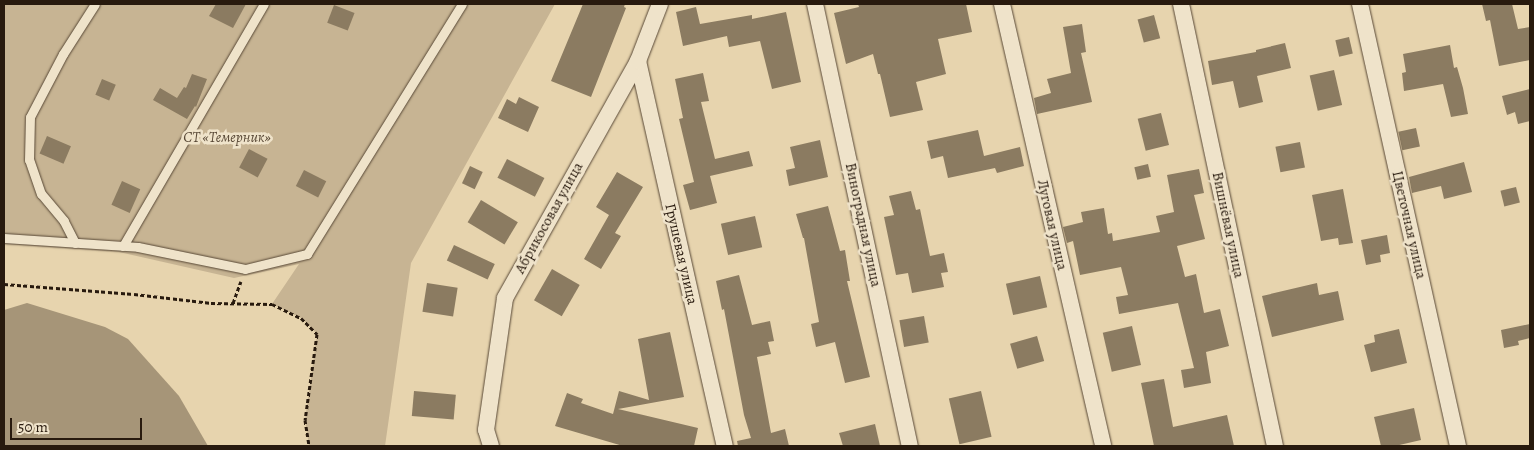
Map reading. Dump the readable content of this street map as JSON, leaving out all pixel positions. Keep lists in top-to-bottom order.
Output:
{
  "streets": {
    "street": [
      "Абрикосовая улица",
      "Виноградная улица",
      "Луговая улица",
      "Вишнёвая улица",
      "Цветочная улица",
      "Грушевая улица"
    ]
  },
  "crossings": [
    ["Абрикосовая улица", "Грушевая улица"]
  ],
  "parks": ["СТ «Темерник»"],
  "scale_bar": "50 m"
}
